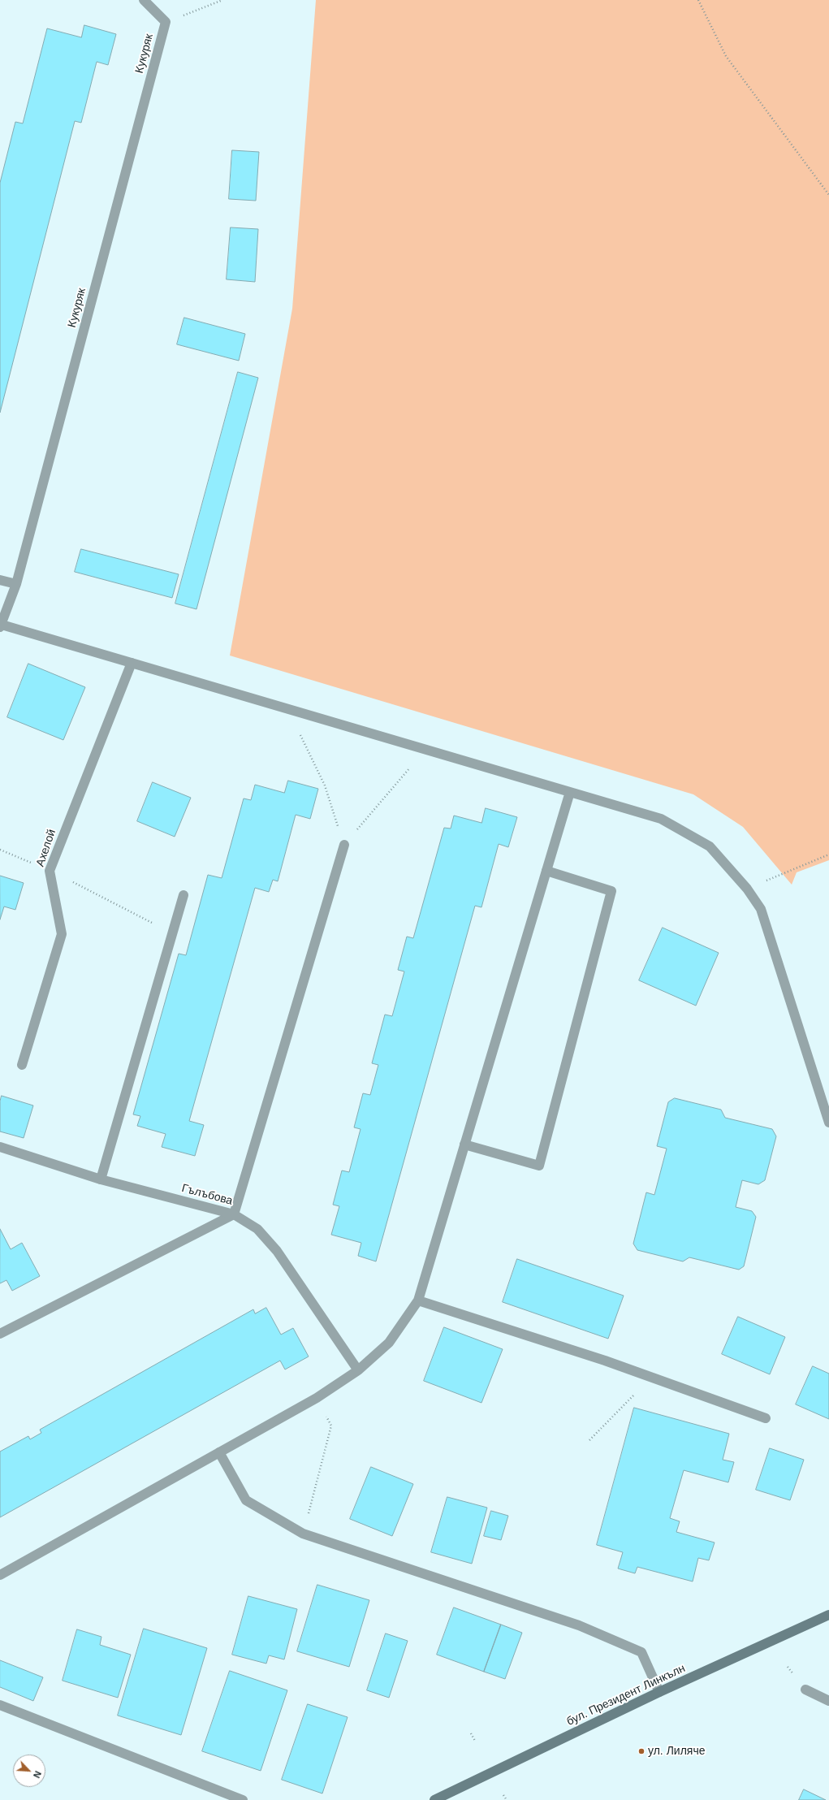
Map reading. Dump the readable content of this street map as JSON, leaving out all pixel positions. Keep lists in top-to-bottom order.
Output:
{
  "streets": {
    "street": [
      "Кукуряк",
      "Ахелой",
      "Гълъбова",
      "бул. Президент Линкълн"
    ]
  },
  "places": ["ул. Лиляче"],
  "north": "bottom right"
}
